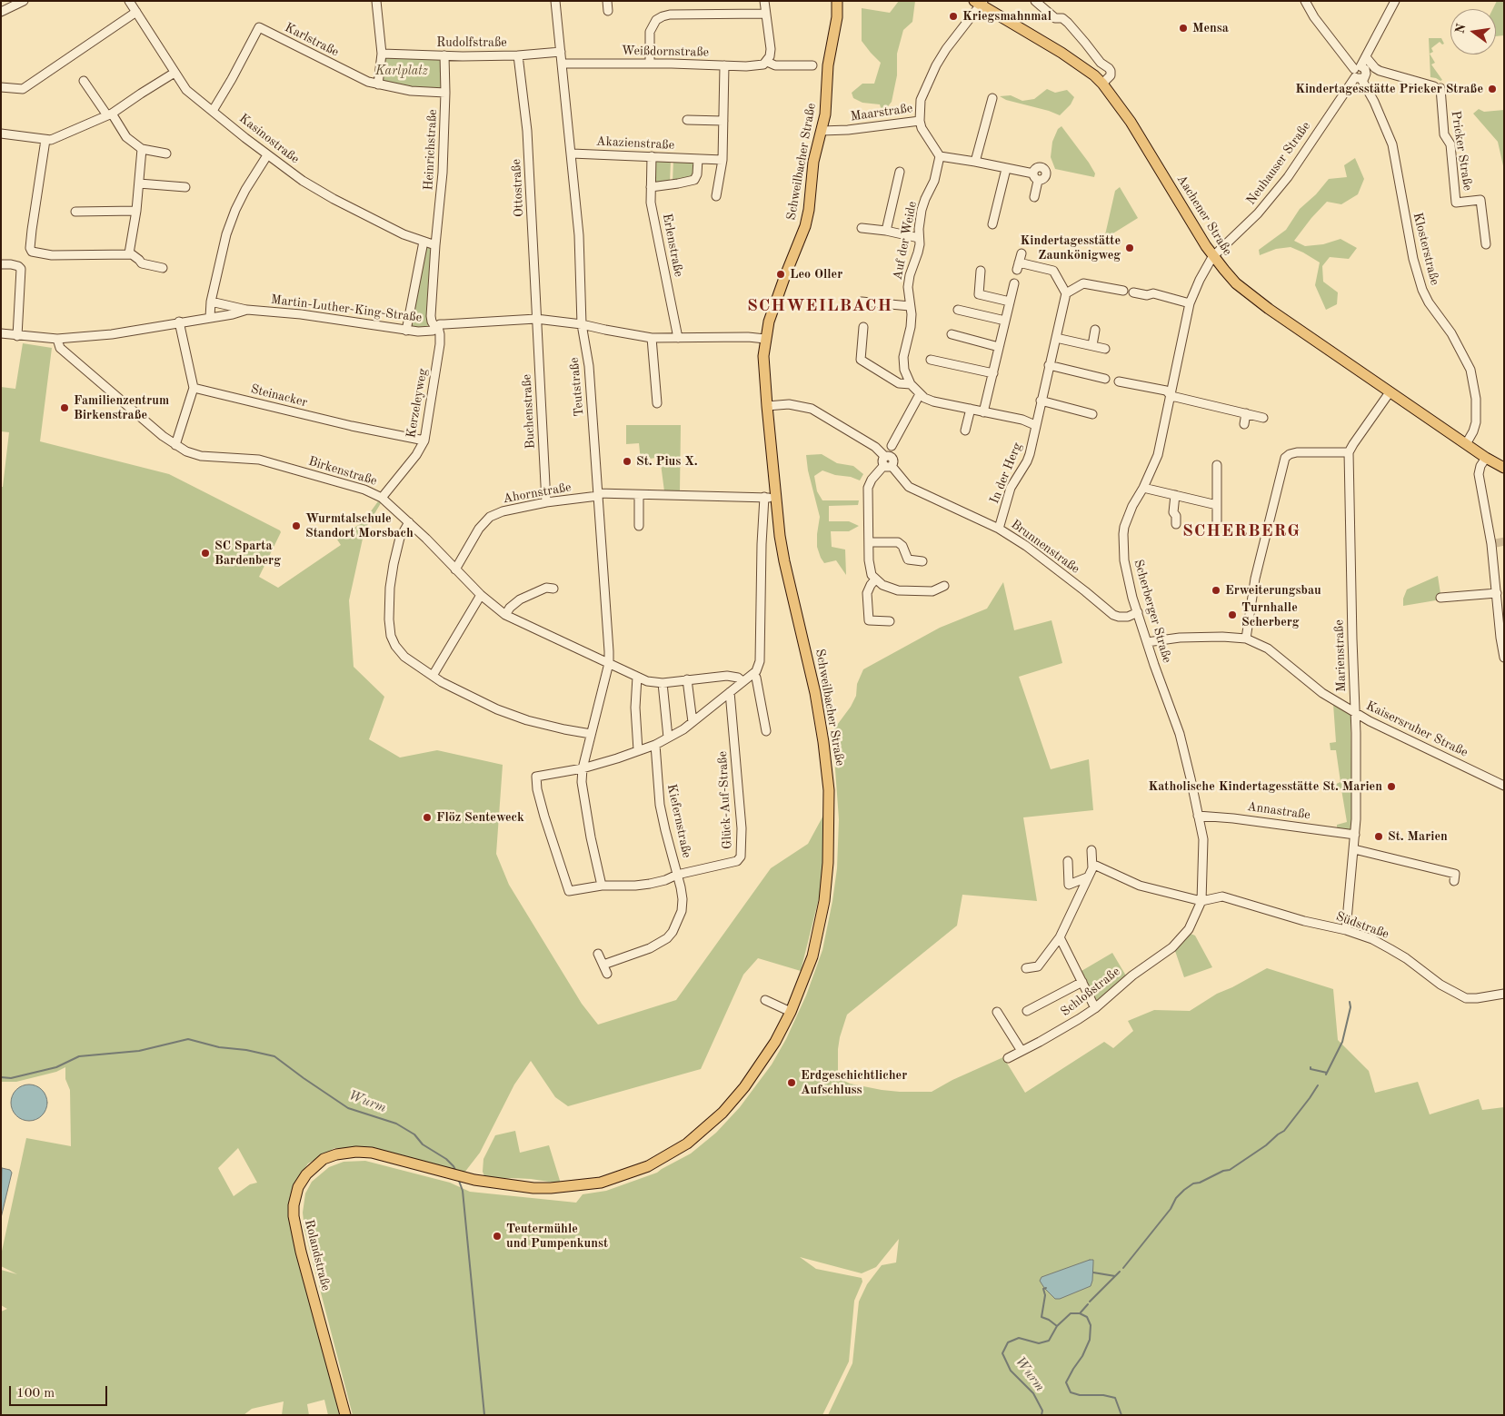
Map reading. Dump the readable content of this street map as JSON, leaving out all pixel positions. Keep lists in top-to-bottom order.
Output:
{
  "streets": {
    "main road": ["Schweilbacher Straße", "Aachener Straße", "Rolandstraße"],
    "street": [
      "Karlstraße",
      "Rudolfstraße",
      "Weißdornstraße",
      "Maarstraße",
      "Kasinostraße",
      "Akazienstraße",
      "Heinrichstraße",
      "Pricker Straße",
      "Neuhauser Straße",
      "Ottostraße",
      "Auf der Weide",
      "Erlenstraße",
      "Klosterstraße",
      "Martin-Luther-King-Straße",
      "Teutstraße",
      "Steinacker",
      "Kerzeleyweg",
      "Buchenstraße",
      "Birkenstraße",
      "In der Herg",
      "Ahornstraße",
      "Brunnenstraße",
      "Scherberger Straße",
      "Marienstraße",
      "Kaisersruher Straße",
      "Glück-Auf-Straße",
      "Annastraße",
      "Kiefernstraße",
      "Südstraße",
      "Schloßstraße"
    ]
  },
  "crossings": [
    ["Karlstraße", "Kasinostraße"],
    ["Karlstraße", "Heinrichstraße"],
    ["Rudolfstraße", "Heinrichstraße"],
    ["Rudolfstraße", "Ottostraße"],
    ["Rudolfstraße", "Teutstraße"],
    ["Weißdornstraße", "Teutstraße"],
    ["Maarstraße", "Schweilbacher Straße"],
    ["Maarstraße", "Aachener Straße"],
    ["Kasinostraße", "Heinrichstraße"],
    ["Akazienstraße", "Erlenstraße"],
    ["Akazienstraße", "Teutstraße"],
    ["Heinrichstraße", "Martin-Luther-King-Straße"],
    ["Heinrichstraße", "Kerzeleyweg"],
    ["Schweilbacher Straße", "Martin-Luther-King-Straße"],
    ["Schweilbacher Straße", "Ahornstraße"],
    ["Schweilbacher Straße", "Brunnenstraße"],
    ["Schweilbacher Straße", "Rolandstraße"],
    ["Neuhauser Straße", "Aachener Straße"],
    ["Neuhauser Straße", "Klosterstraße"],
    ["Neuhauser Straße", "Scherberger Straße"],
    ["Ottostraße", "Martin-Luther-King-Straße"],
    ["Ottostraße", "Buchenstraße"],
    ["Aachener Straße", "Klosterstraße"],
    ["Aachener Straße", "Scherberger Straße"],
    ["Auf der Weide", "In der Herg"],
    ["Erlenstraße", "Martin-Luther-King-Straße"],
    ["Martin-Luther-King-Straße", "Teutstraße"],
    ["Martin-Luther-King-Straße", "Kerzeleyweg"],
    ["Martin-Luther-King-Straße", "Buchenstraße"],
    ["Martin-Luther-King-Straße", "Birkenstraße"],
    ["Teutstraße", "Birkenstraße"],
    ["Teutstraße", "Ahornstraße"],
    ["Teutstraße", "Glück-Auf-Straße"],
    ["Steinacker", "Kerzeleyweg"],
    ["Kerzeleyweg", "Birkenstraße"],
    ["Buchenstraße", "Ahornstraße"],
    ["Birkenstraße", "Ahornstraße"],
    ["In der Herg", "Brunnenstraße"],
    ["Brunnenstraße", "Scherberger Straße"],
    ["Scherberger Straße", "Kaisersruher Straße"],
    ["Scherberger Straße", "Annastraße"],
    ["Scherberger Straße", "Südstraße"],
    ["Scherberger Straße", "Schloßstraße"],
    ["Marienstraße", "Kaisersruher Straße"],
    ["Marienstraße", "Annastraße"],
    ["Marienstraße", "Südstraße"],
    ["Glück-Auf-Straße", "Kiefernstraße"],
    ["Südstraße", "Schloßstraße"]
  ],
  "districts": ["SCHWEILBACH", "SCHERBERG"],
  "water": ["Wurm"],
  "parks": ["Karlplatz"],
  "places": [
    "Kriegsmahnmal",
    "Mensa",
    "Kindertagesstätte Pricker Straße",
    "Kindertagesstätte Zaunkönigweg",
    "Leo Oller",
    "Familienzentrum Birkenstraße",
    "St. Pius X.",
    "Wurmtalschule Standort Morsbach",
    "SC Sparta Bardenberg",
    "Erweiterungsbau",
    "Turnhalle Scherberg",
    "Katholische Kindertagesstätte St. Marien",
    "Flöz Senteweck",
    "St. Marien",
    "Erdgeschichtlicher Aufschluss",
    "Teutermühle und Pumpenkunst"
  ],
  "scale_bar": "100 m",
  "north": "left"
}
